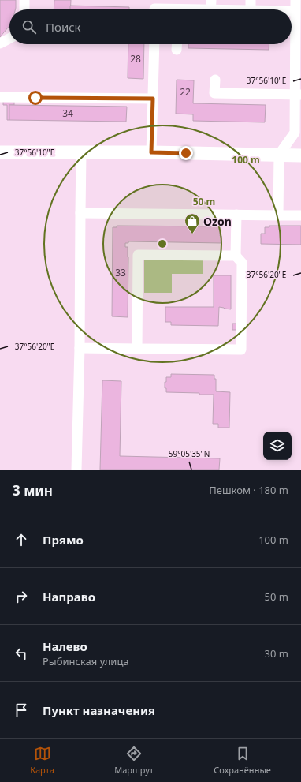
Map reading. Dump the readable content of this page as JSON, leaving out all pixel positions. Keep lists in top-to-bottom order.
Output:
{
  "places": {
    "shop": ["Ozon"]
  },
  "house_numbers": [
    "28",
    "22",
    "34",
    "33"
  ],
  "page": {
    "search": "Поиск",
    "heading": ["3 мин", "Пешком · 180 m"],
    "list": [
      ["Прямо", "100 m"],
      ["Направо", "50 m"],
      ["Налево", "Рыбинская улица", "30 m"],
      "Пункт назначения"
    ],
    "nav": ["Карта", "Маршрут", "Сохранённые"]
  },
  "coordinates": ["37°56'10\"E", "37°56'20\"E", "59°05'35\"N"],
  "rings": ["100 m", "50 m"]
}
